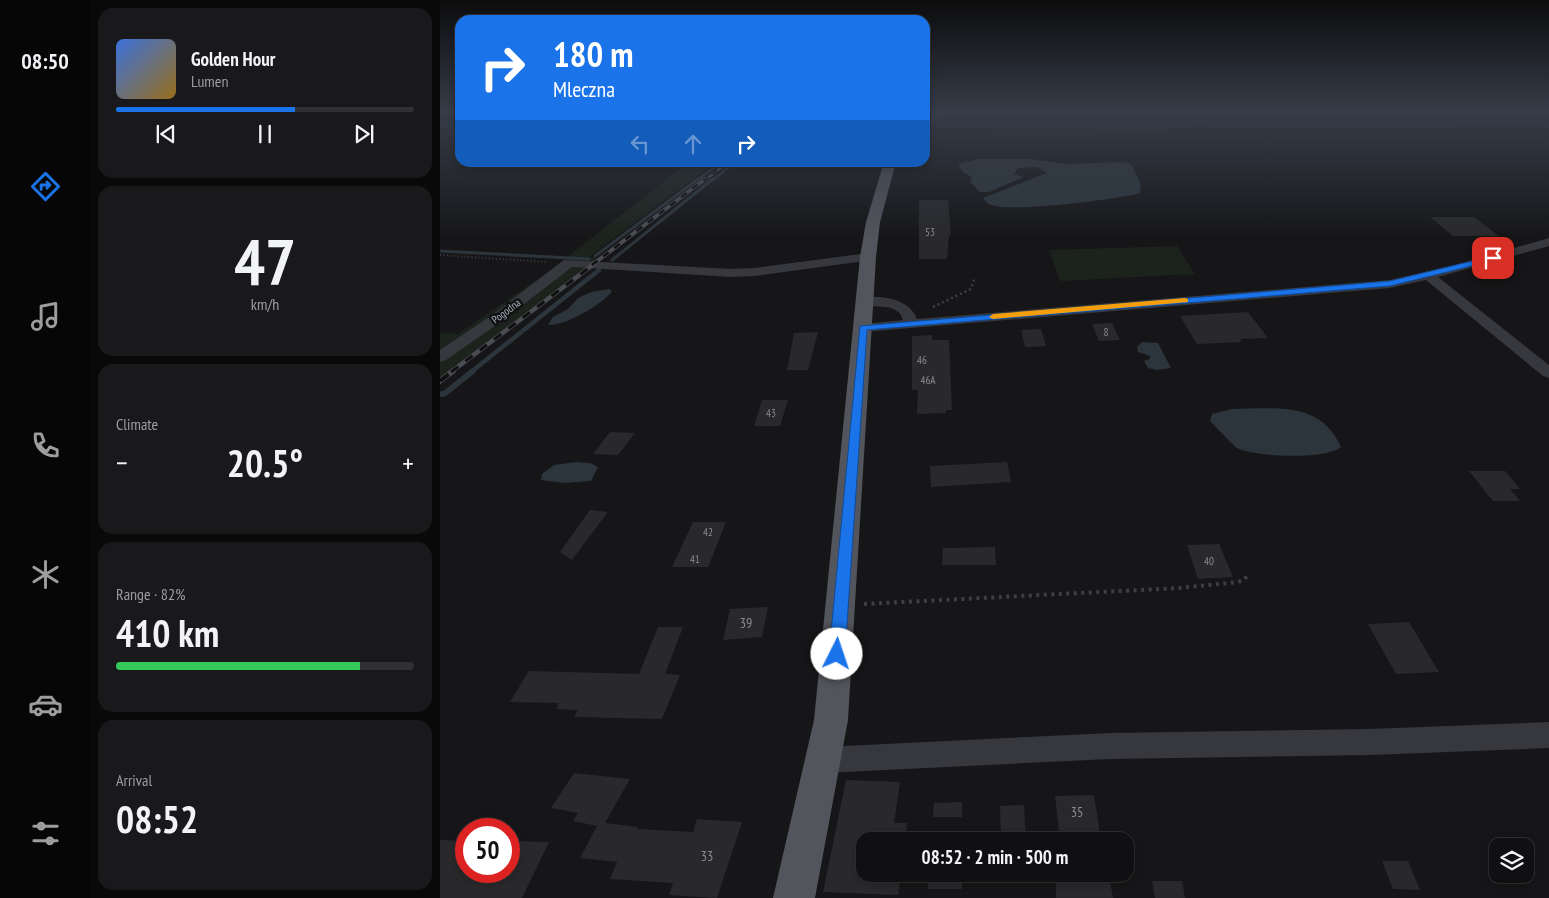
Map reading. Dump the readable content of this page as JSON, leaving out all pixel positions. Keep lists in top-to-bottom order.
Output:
{
  "streets": {
    "street": ["Pogodna"]
  },
  "house_numbers": [
    "53",
    "8",
    "46",
    "46A",
    "43",
    "42",
    "41",
    "40",
    "39",
    "35",
    "33"
  ],
  "page": {
    "tabs": "08:50",
    "turn": ["180 m", "Mleczna"],
    "song": ["Golden Hour", "Lumen"],
    "tile": [
      ["47", "km/h"],
      "Climate",
      ["Range · 82%", "410 km"],
      ["Arrival", "08:52"]
    ],
    "heat": ["−", "20.5°", "+"],
    "limit": "50",
    "trip": "08:52 · 2 min · 500 m"
  }
}
